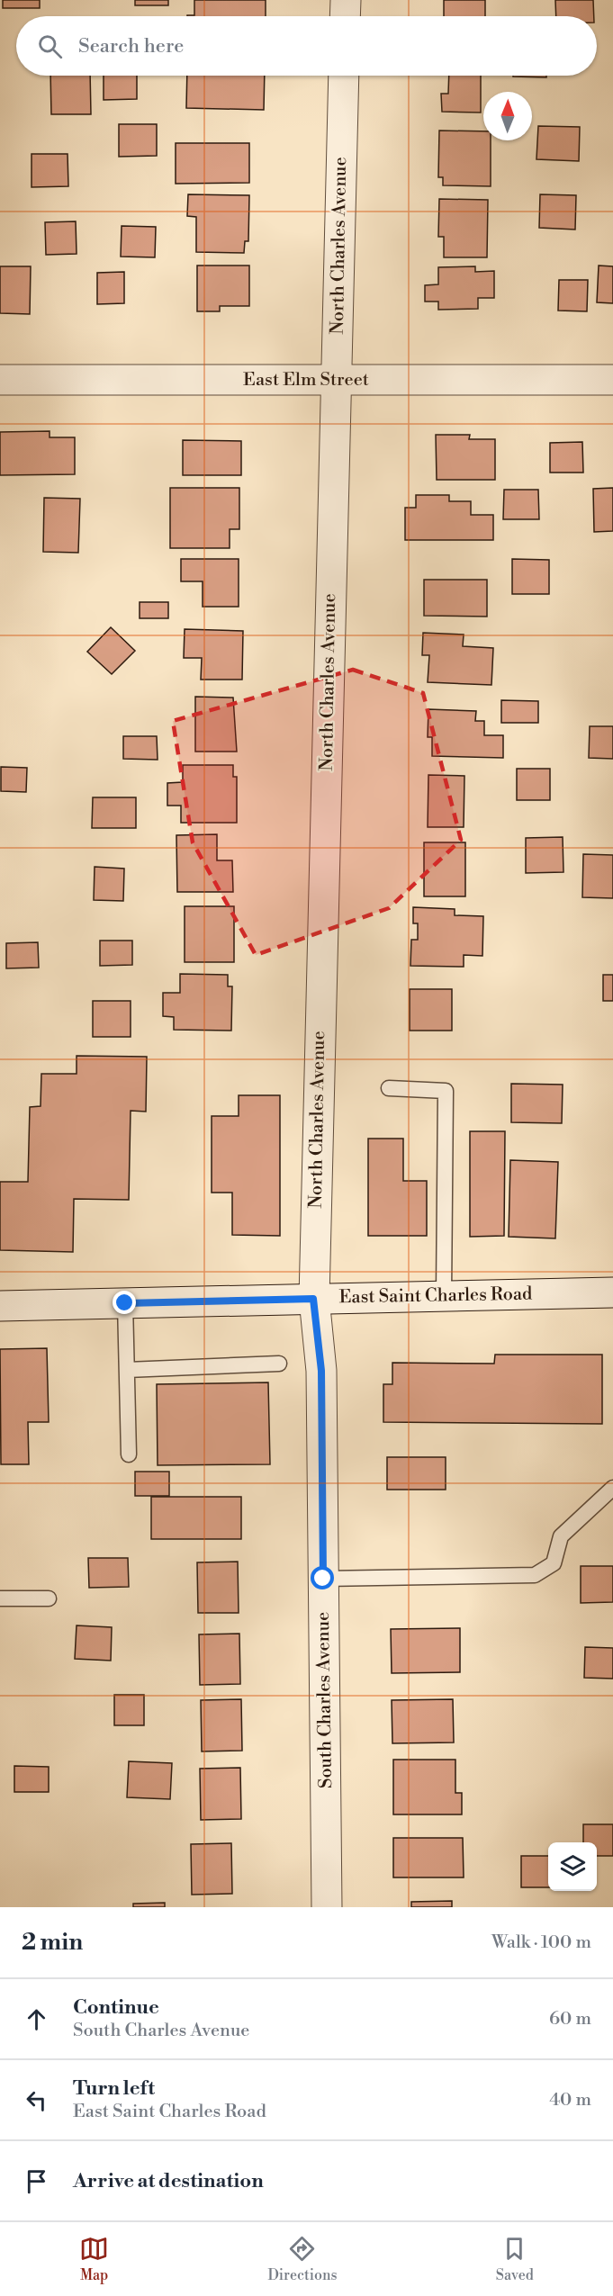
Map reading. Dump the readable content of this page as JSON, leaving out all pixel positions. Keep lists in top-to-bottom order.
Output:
{
  "streets": {
    "street": [
      "North Charles Avenue",
      "East Elm Street",
      "East Saint Charles Road",
      "South Charles Avenue"
    ]
  },
  "crossings": [
    ["North Charles Avenue", "East Elm Street"],
    ["North Charles Avenue", "East Saint Charles Road"],
    ["North Charles Avenue", "South Charles Avenue"],
    ["East Saint Charles Road", "South Charles Avenue"]
  ],
  "north": "top",
  "page": {
    "search": "Search here",
    "heading": ["2 min", "Walk · 100 m"],
    "list": [
      ["Continue", "South Charles Avenue", "60 m"],
      ["Turn left", "East Saint Charles Road", "40 m"],
      "Arrive at destination"
    ],
    "nav": ["Map", "Directions", "Saved"]
  }
}
